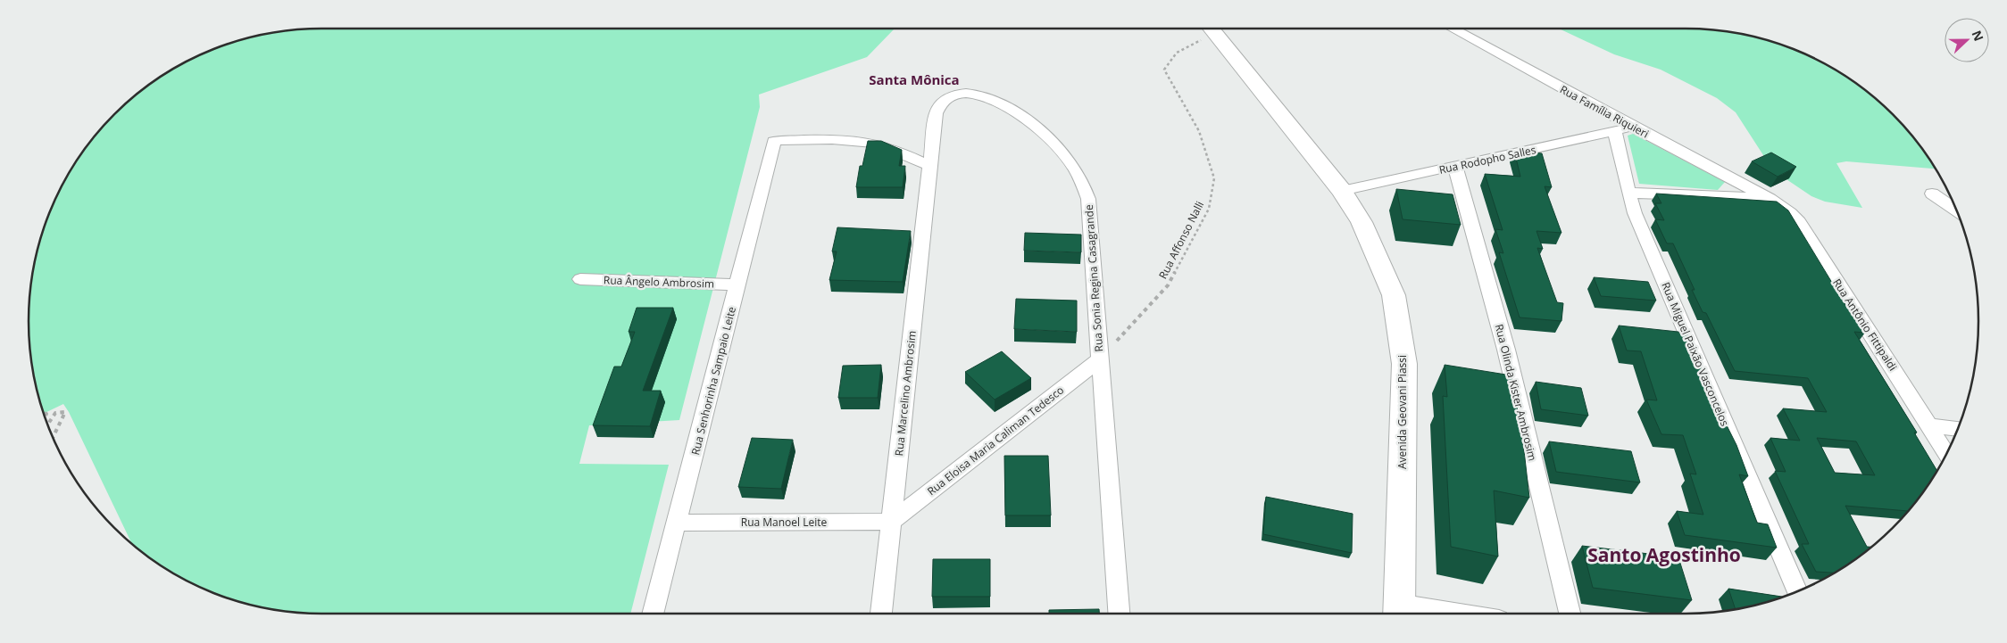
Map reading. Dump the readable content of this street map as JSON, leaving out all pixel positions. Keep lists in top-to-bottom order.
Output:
{
  "streets": {
    "main road": ["Avenida Geovani Piassi"],
    "street": [
      "Rua Família Riquieri",
      "Rua Rodopho Salles",
      "Rua Sonia Regina Casagrande",
      "Rua Ângelo Ambrosim",
      "Rua Antônio Fittipaldi",
      "Rua Miguel Paixão Vasconcelos",
      "Rua Senhorinha Sampaio Leite",
      "Rua Olinda Kister Ambrosim",
      "Rua Marcelino Ambrosim",
      "Rua Eloisa Maria Caliman Tedesco",
      "Rua Manoel Leite"
    ],
    "path": ["Rua Affonso Nalli"]
  },
  "crossings": [
    ["Rua Família Riquieri", "Rua Rodopho Salles"],
    ["Rua Família Riquieri", "Rua Antônio Fittipaldi"],
    ["Rua Rodopho Salles", "Rua Miguel Paixão Vasconcelos"],
    ["Rua Rodopho Salles", "Rua Olinda Kister Ambrosim"],
    ["Rua Rodopho Salles", "Avenida Geovani Piassi"],
    ["Rua Affonso Nalli", "Rua Sonia Regina Casagrande"],
    ["Rua Affonso Nalli", "Rua Eloisa Maria Caliman Tedesco"],
    ["Rua Sonia Regina Casagrande", "Rua Senhorinha Sampaio Leite"],
    ["Rua Sonia Regina Casagrande", "Rua Marcelino Ambrosim"],
    ["Rua Sonia Regina Casagrande", "Rua Eloisa Maria Caliman Tedesco"],
    ["Rua Ângelo Ambrosim", "Rua Senhorinha Sampaio Leite"],
    ["Rua Senhorinha Sampaio Leite", "Rua Marcelino Ambrosim"],
    ["Rua Senhorinha Sampaio Leite", "Rua Manoel Leite"],
    ["Rua Marcelino Ambrosim", "Rua Eloisa Maria Caliman Tedesco"],
    ["Rua Marcelino Ambrosim", "Rua Manoel Leite"],
    ["Rua Eloisa Maria Caliman Tedesco", "Rua Manoel Leite"]
  ],
  "districts": ["Santa Mônica", "Santo Agostinho"],
  "north": "right"
}
